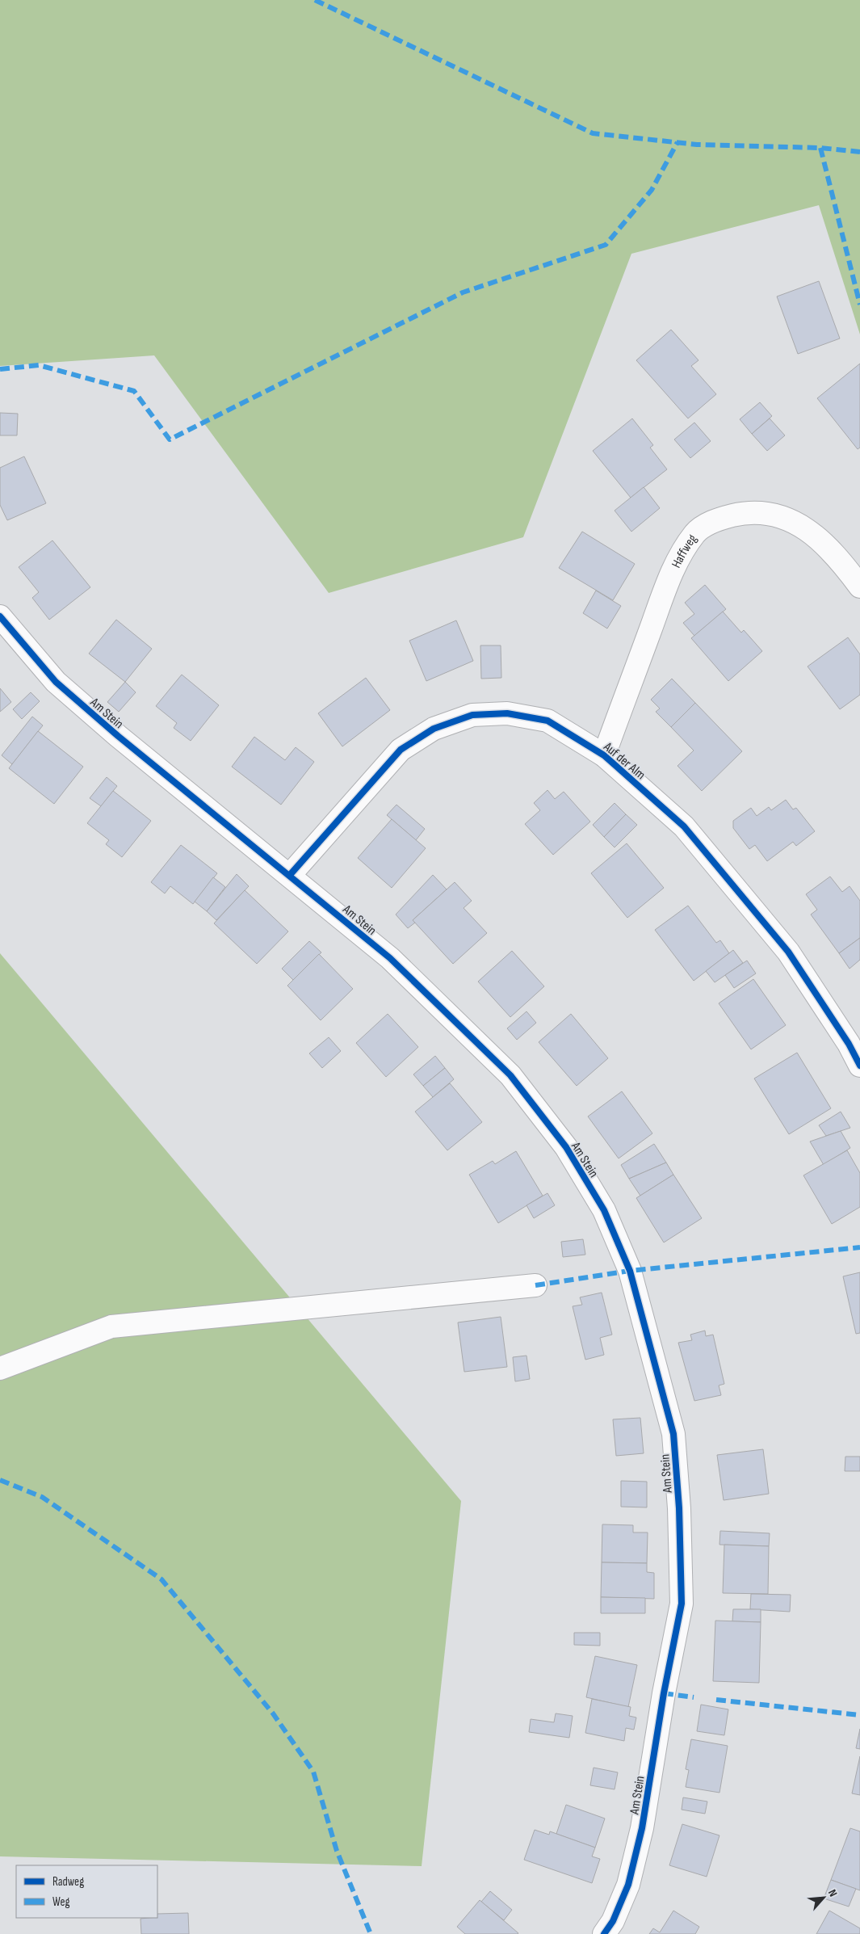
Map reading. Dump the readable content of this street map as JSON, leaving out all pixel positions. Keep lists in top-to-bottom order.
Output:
{
  "streets": {
    "street": ["Haffweg", "Am Stein", "Auf der Alm"]
  },
  "crossings": [
    ["Haffweg", "Auf der Alm"],
    ["Am Stein", "Auf der Alm"]
  ],
  "legend": ["Radweg", "Weg"],
  "north": "top right"
}
